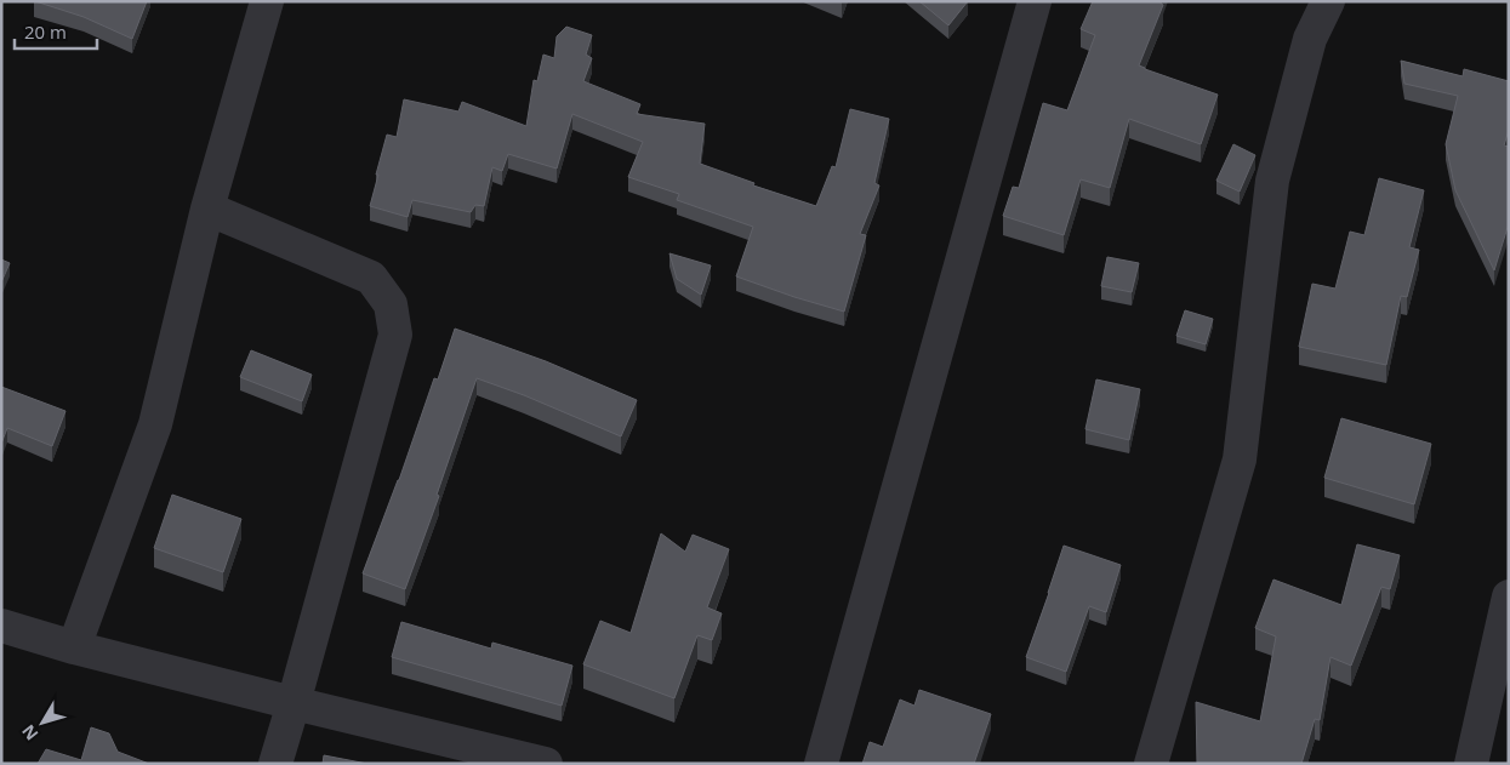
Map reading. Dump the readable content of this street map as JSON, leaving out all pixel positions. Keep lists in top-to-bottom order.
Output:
{
  "scale_bar": "20 m",
  "north": "bottom left"
}
